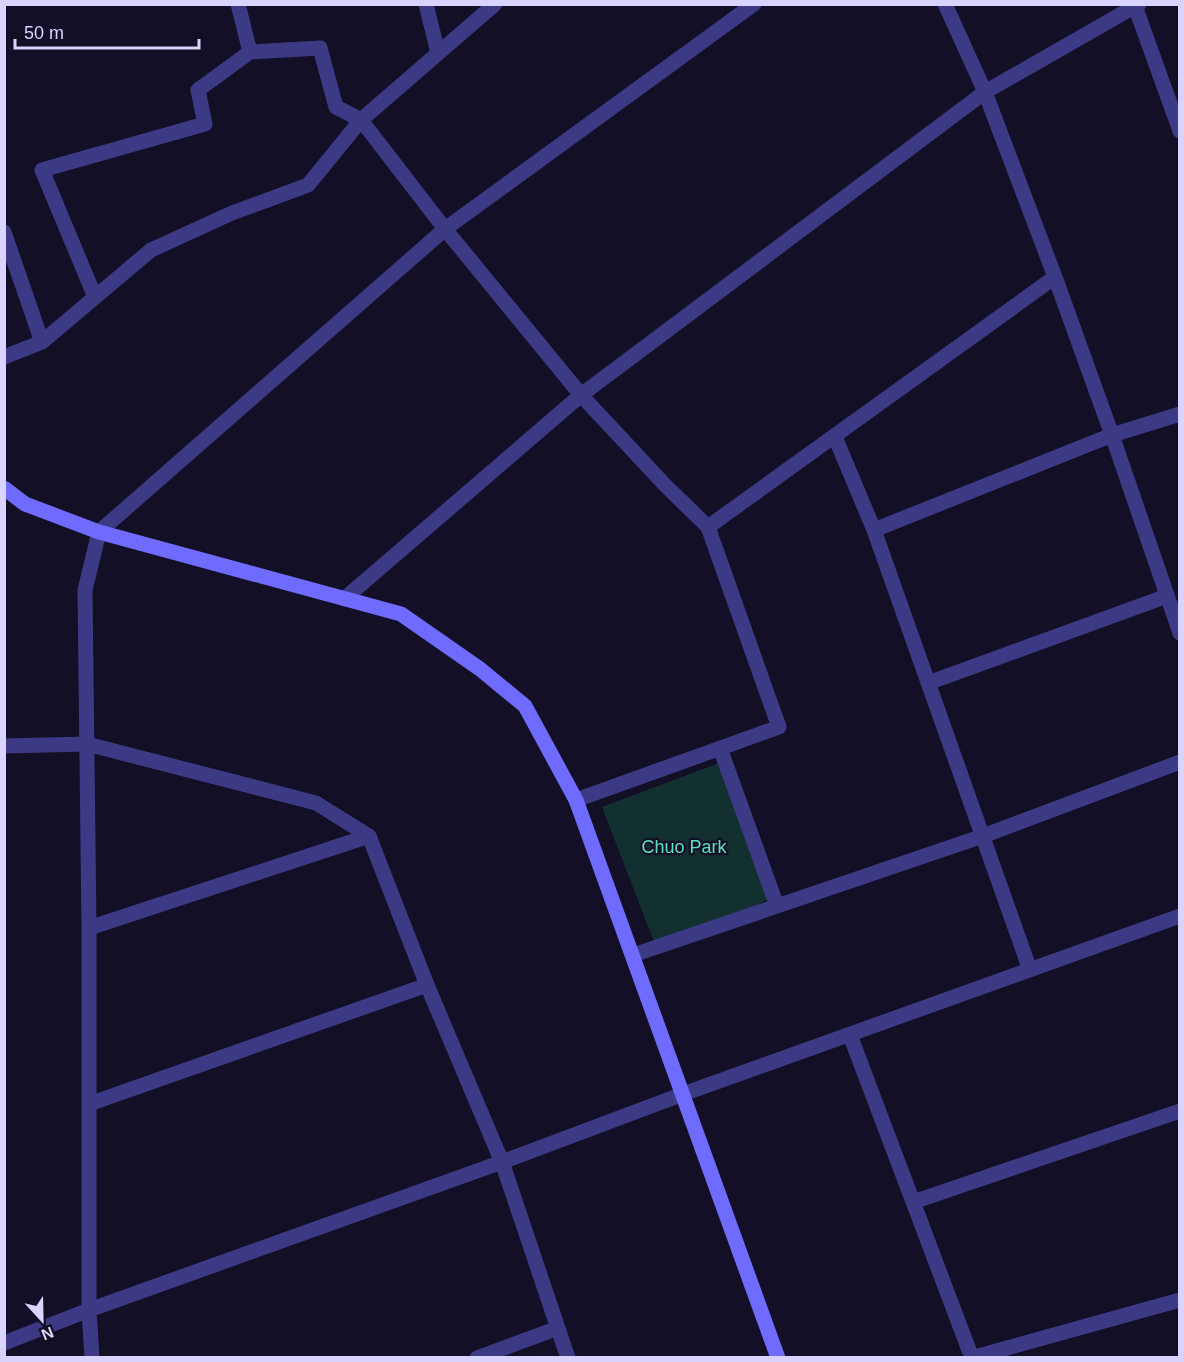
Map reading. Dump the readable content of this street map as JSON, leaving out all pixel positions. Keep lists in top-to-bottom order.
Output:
{
  "parks": ["Chuo Park"],
  "scale_bar": "50 m",
  "north": "bottom"
}
